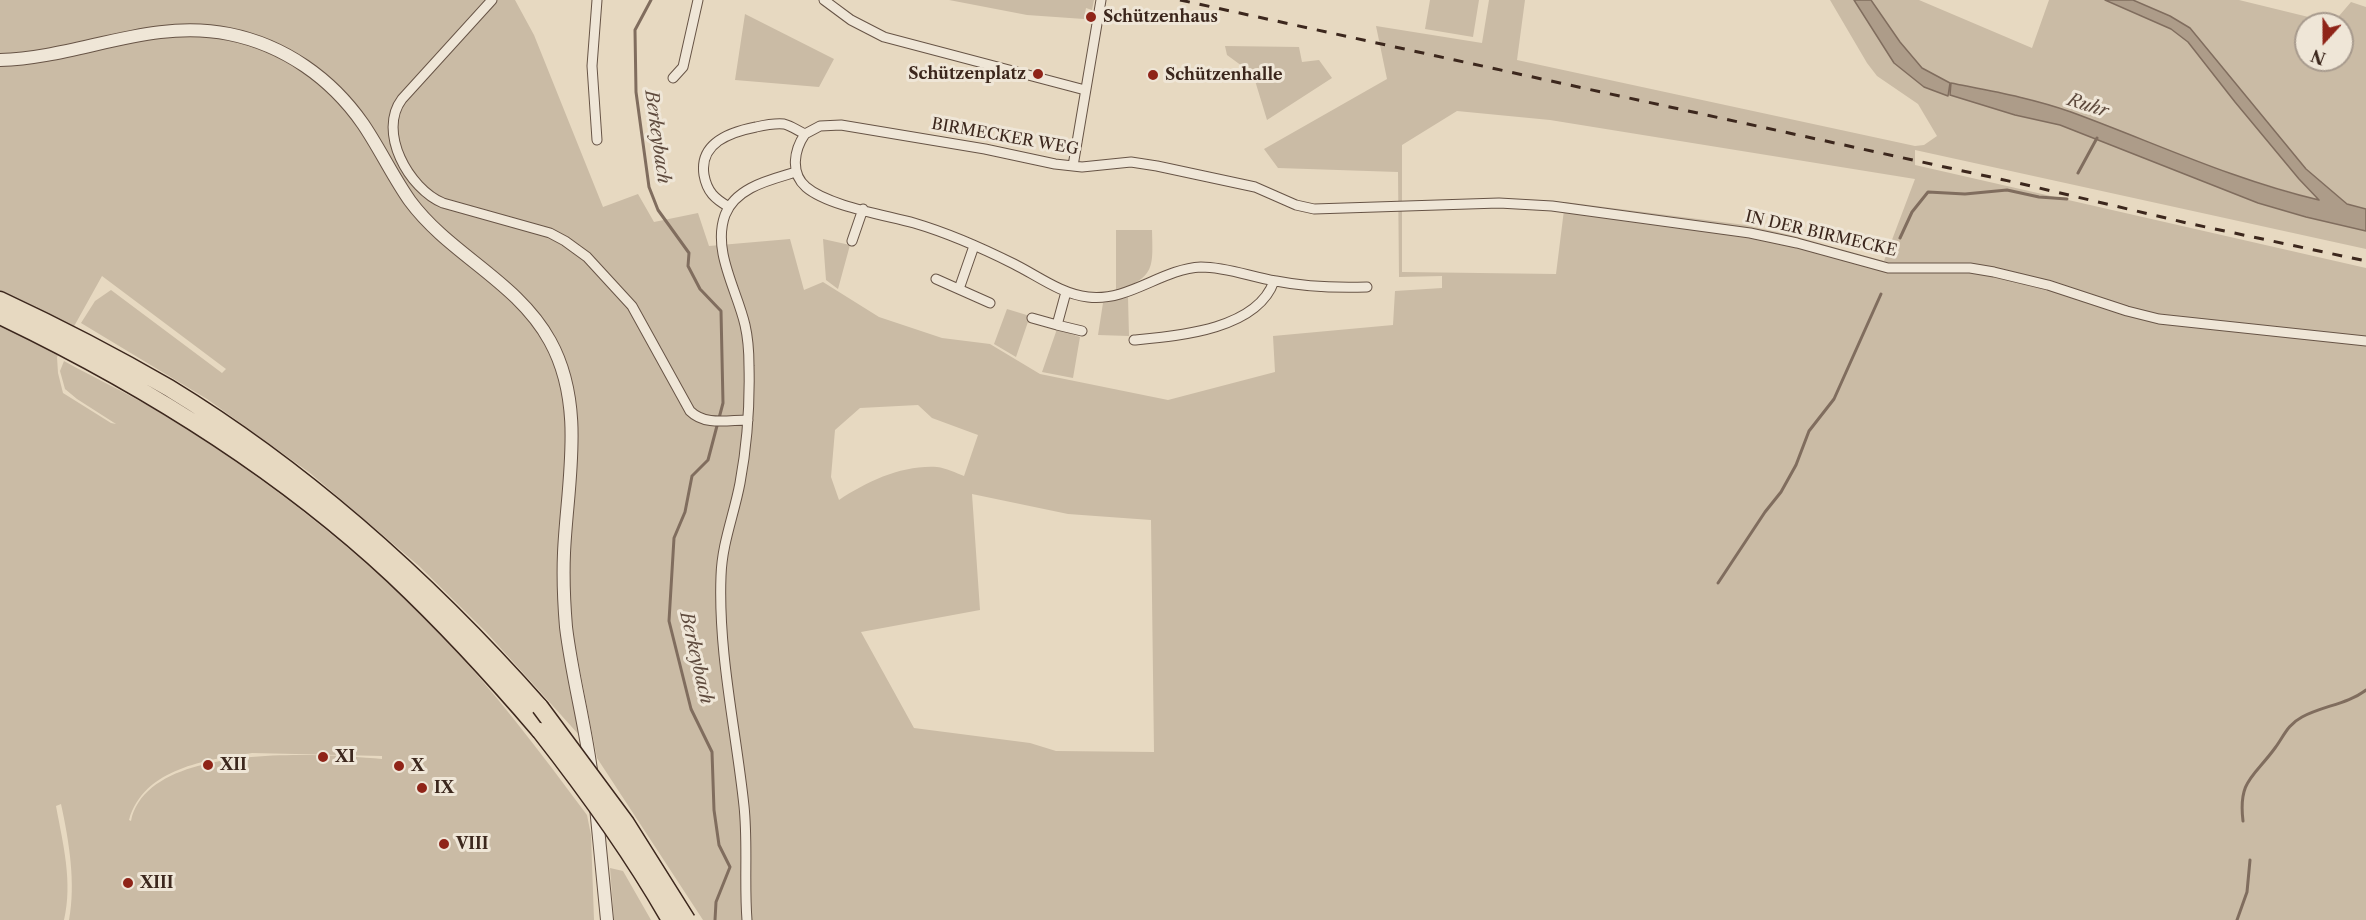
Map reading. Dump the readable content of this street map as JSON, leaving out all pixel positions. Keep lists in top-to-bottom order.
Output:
{
  "streets": {
    "street": ["BIRMECKER WEG", "IN DER BIRMECKE"]
  },
  "crossings": [
    ["BIRMECKER WEG", "IN DER BIRMECKE"]
  ],
  "water": ["Ruhr", "Berkeybach"],
  "places": [
    "Schützenhaus",
    "Schützenplatz",
    "Schützenhalle",
    "XI",
    "XII",
    "X",
    "IX",
    "VIII",
    "XIII"
  ],
  "north": "bottom"
}
